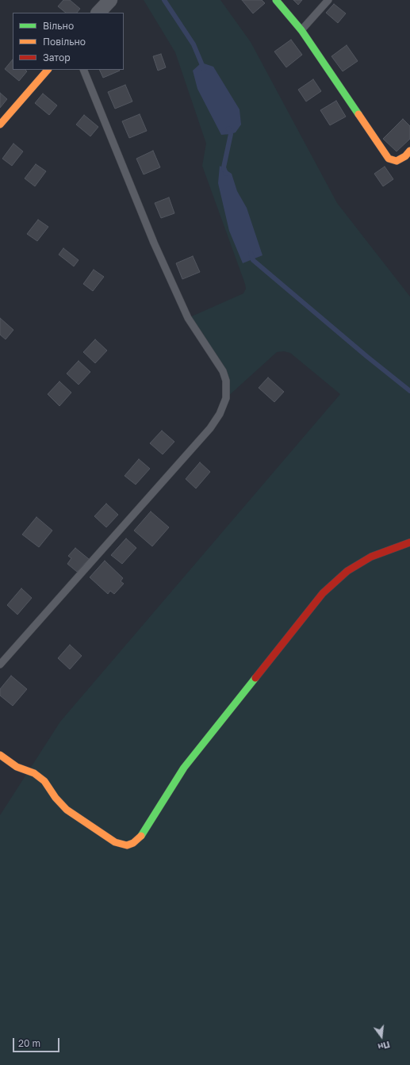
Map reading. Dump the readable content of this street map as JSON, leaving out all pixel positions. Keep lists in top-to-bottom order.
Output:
{
  "legend": ["Вільно", "Повільно", "Затор"],
  "scale_bar": "20 m",
  "north": "bottom"
}
